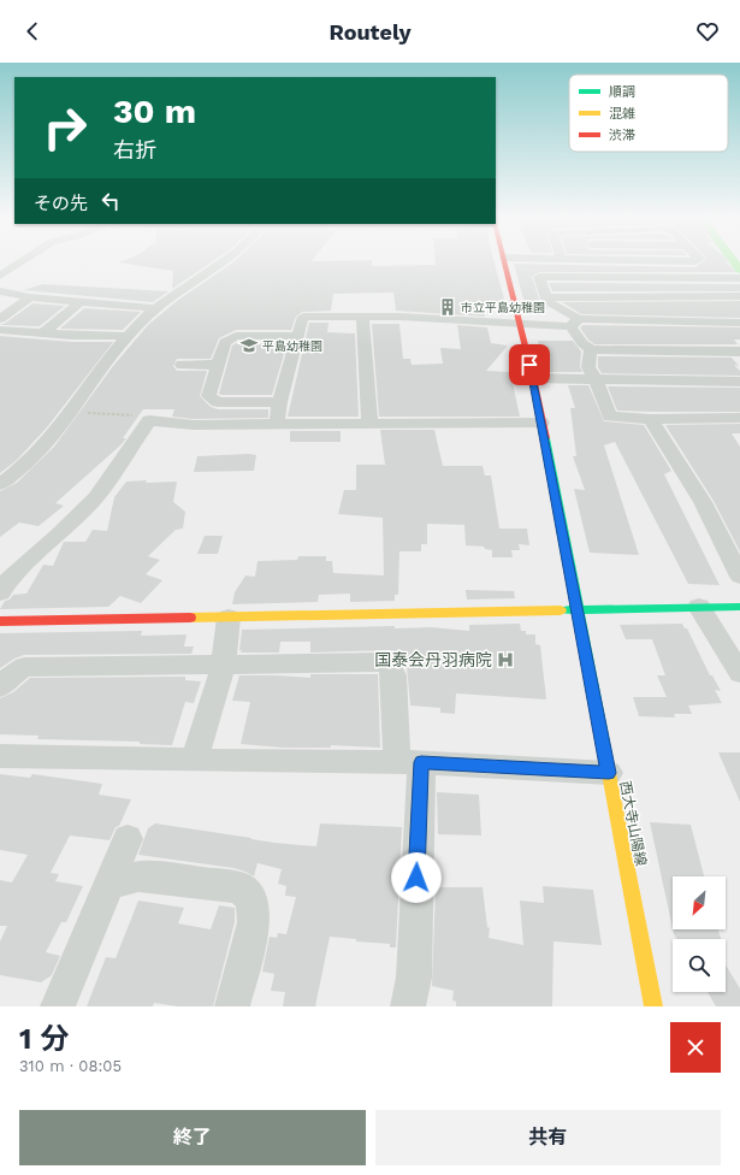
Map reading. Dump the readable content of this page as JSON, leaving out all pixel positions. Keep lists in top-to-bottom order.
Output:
{
  "streets": {
    "main road": ["西大寺山陽線"]
  },
  "places": {
    "building": ["市立平島幼稚園"],
    "school or university": ["平島幼稚園"],
    "hospital": ["国泰会丹羽病院"]
  },
  "legend": ["順調", "混雑", "渋滞"],
  "north": "bottom left",
  "page": {
    "header": "Routely",
    "turn": ["30 m", "右折"],
    "then": "その先",
    "heading": ["1 分", "310 m · 08:05"],
    "buttons": ["終了", "共有"]
  }
}
